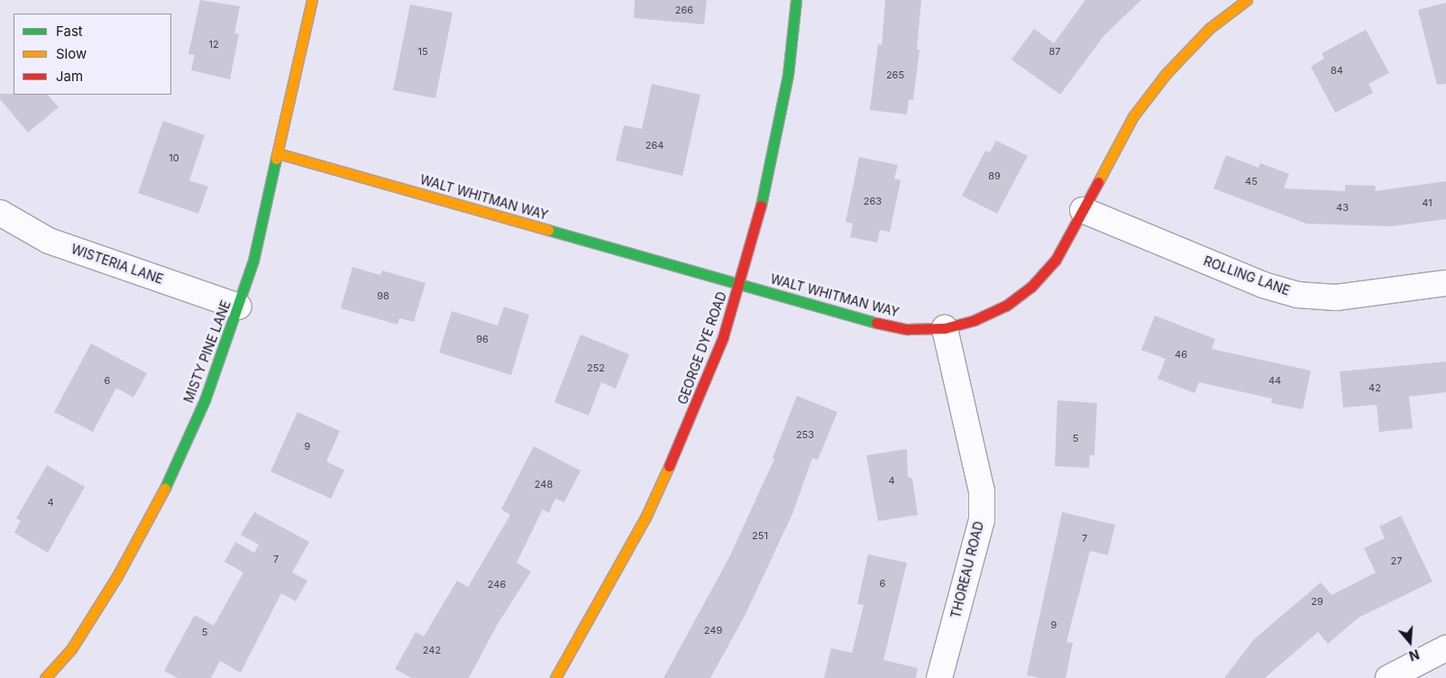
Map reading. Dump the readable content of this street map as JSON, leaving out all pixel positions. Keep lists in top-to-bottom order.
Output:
{
  "streets": {
    "street": [
      "WALT WHITMAN WAY",
      "WISTERIA LANE",
      "ROLLING LANE",
      "GEORGE DYE ROAD",
      "MISTY PINE LANE",
      "THOREAU ROAD"
    ]
  },
  "crossings": [
    ["WALT WHITMAN WAY", "ROLLING LANE"],
    ["WALT WHITMAN WAY", "GEORGE DYE ROAD"],
    ["WALT WHITMAN WAY", "MISTY PINE LANE"],
    ["WALT WHITMAN WAY", "THOREAU ROAD"],
    ["WISTERIA LANE", "MISTY PINE LANE"]
  ],
  "house_numbers": [
    "266",
    "12",
    "15",
    "87",
    "84",
    "265",
    "264",
    "10",
    "89",
    "45",
    "263",
    "41",
    "43",
    "98",
    "96",
    "46",
    "252",
    "6",
    "44",
    "42",
    "253",
    "5",
    "9",
    "4",
    "248",
    "4",
    "251",
    "7",
    "7",
    "27",
    "6",
    "246",
    "29",
    "9",
    "249",
    "5",
    "242"
  ],
  "legend": ["Fast", "Slow", "Jam"],
  "north": "bottom"
}
